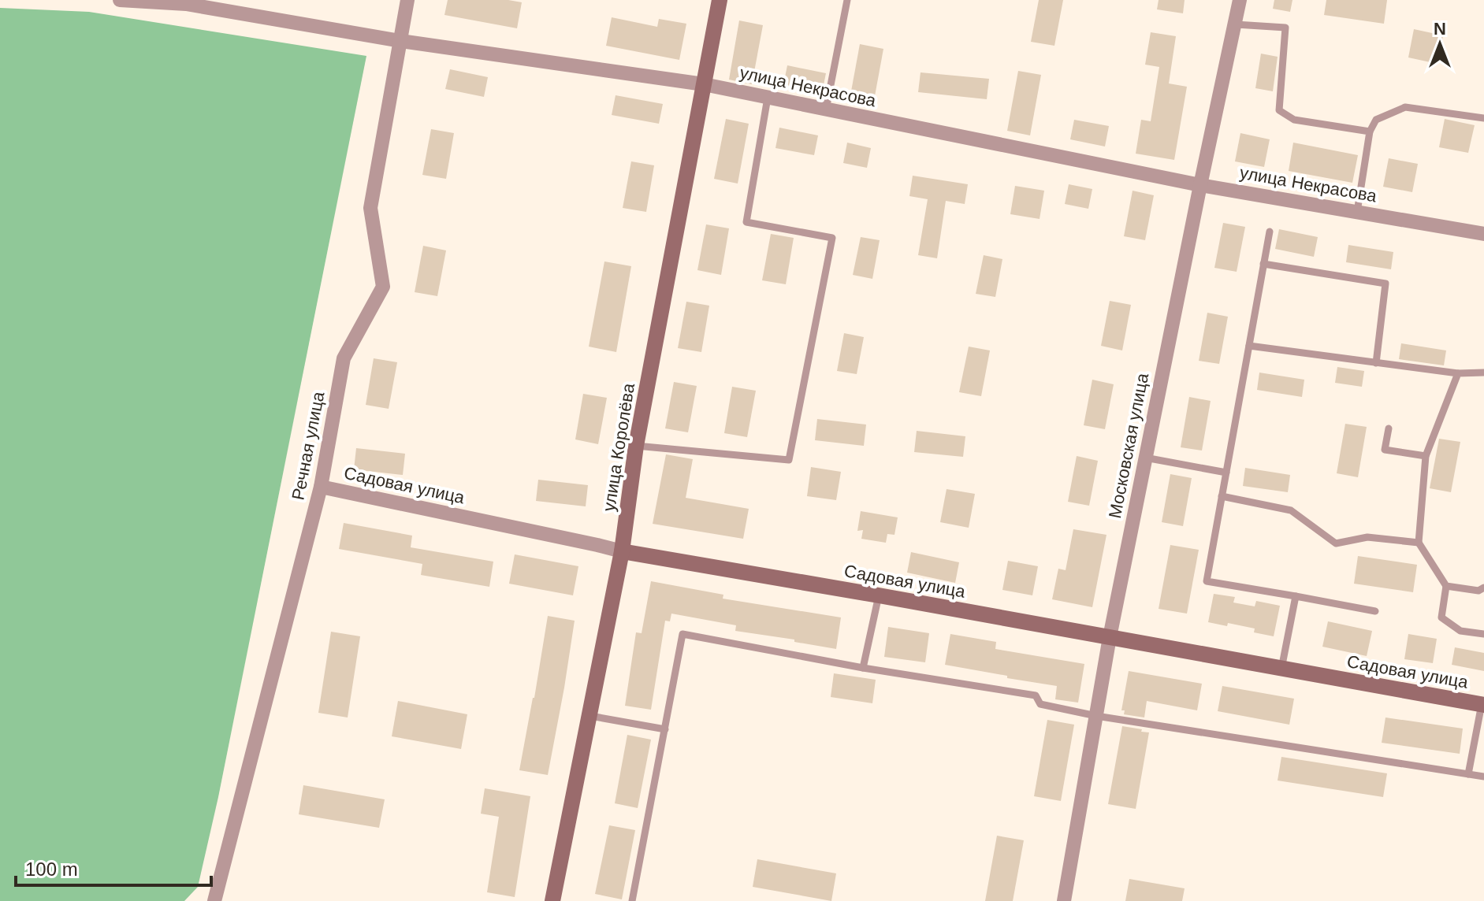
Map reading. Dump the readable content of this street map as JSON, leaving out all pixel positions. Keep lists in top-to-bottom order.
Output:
{
  "streets": {
    "street": [
      "улица Некрасова",
      "Речная улица",
      "Московская улица",
      "улица Королёва",
      "Садовая улица"
    ]
  },
  "crossings": [
    ["улица Некрасова", "Речная улица"],
    ["улица Некрасова", "Московская улица"],
    ["улица Некрасова", "улица Королёва"],
    ["Речная улица", "Садовая улица"],
    ["Московская улица", "Садовая улица"],
    ["улица Королёва", "Садовая улица"]
  ],
  "scale_bar": "100 m",
  "north": "top"
}
